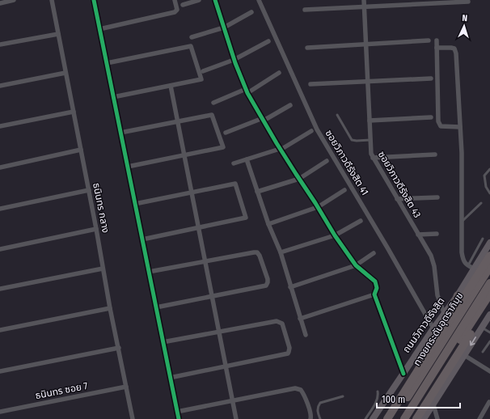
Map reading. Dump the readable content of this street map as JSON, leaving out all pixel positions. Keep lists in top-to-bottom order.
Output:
{
  "streets": {
    "highway": ["ถนนวิภาวดีรังสิต", "ทางยกระดับอุตราภิมุข"],
    "street": [
      "ซอยวิภาวดีรังสิต 41",
      "ซอยวิภาวดีรังสิต 43",
      "ธนินทร กลาง",
      "ธนินทร ซอย 7"
    ]
  },
  "crossings": [
    ["ซอยวิภาวดีรังสิต 41", "ถนนวิภาวดีรังสิต"],
    ["ซอยวิภาวดีรังสิต 43", "ถนนวิภาวดีรังสิต"],
    ["ธนินทร กลาง", "ธนินทร ซอย 7"]
  ],
  "scale_bar": "100 m",
  "north": "top"
}
